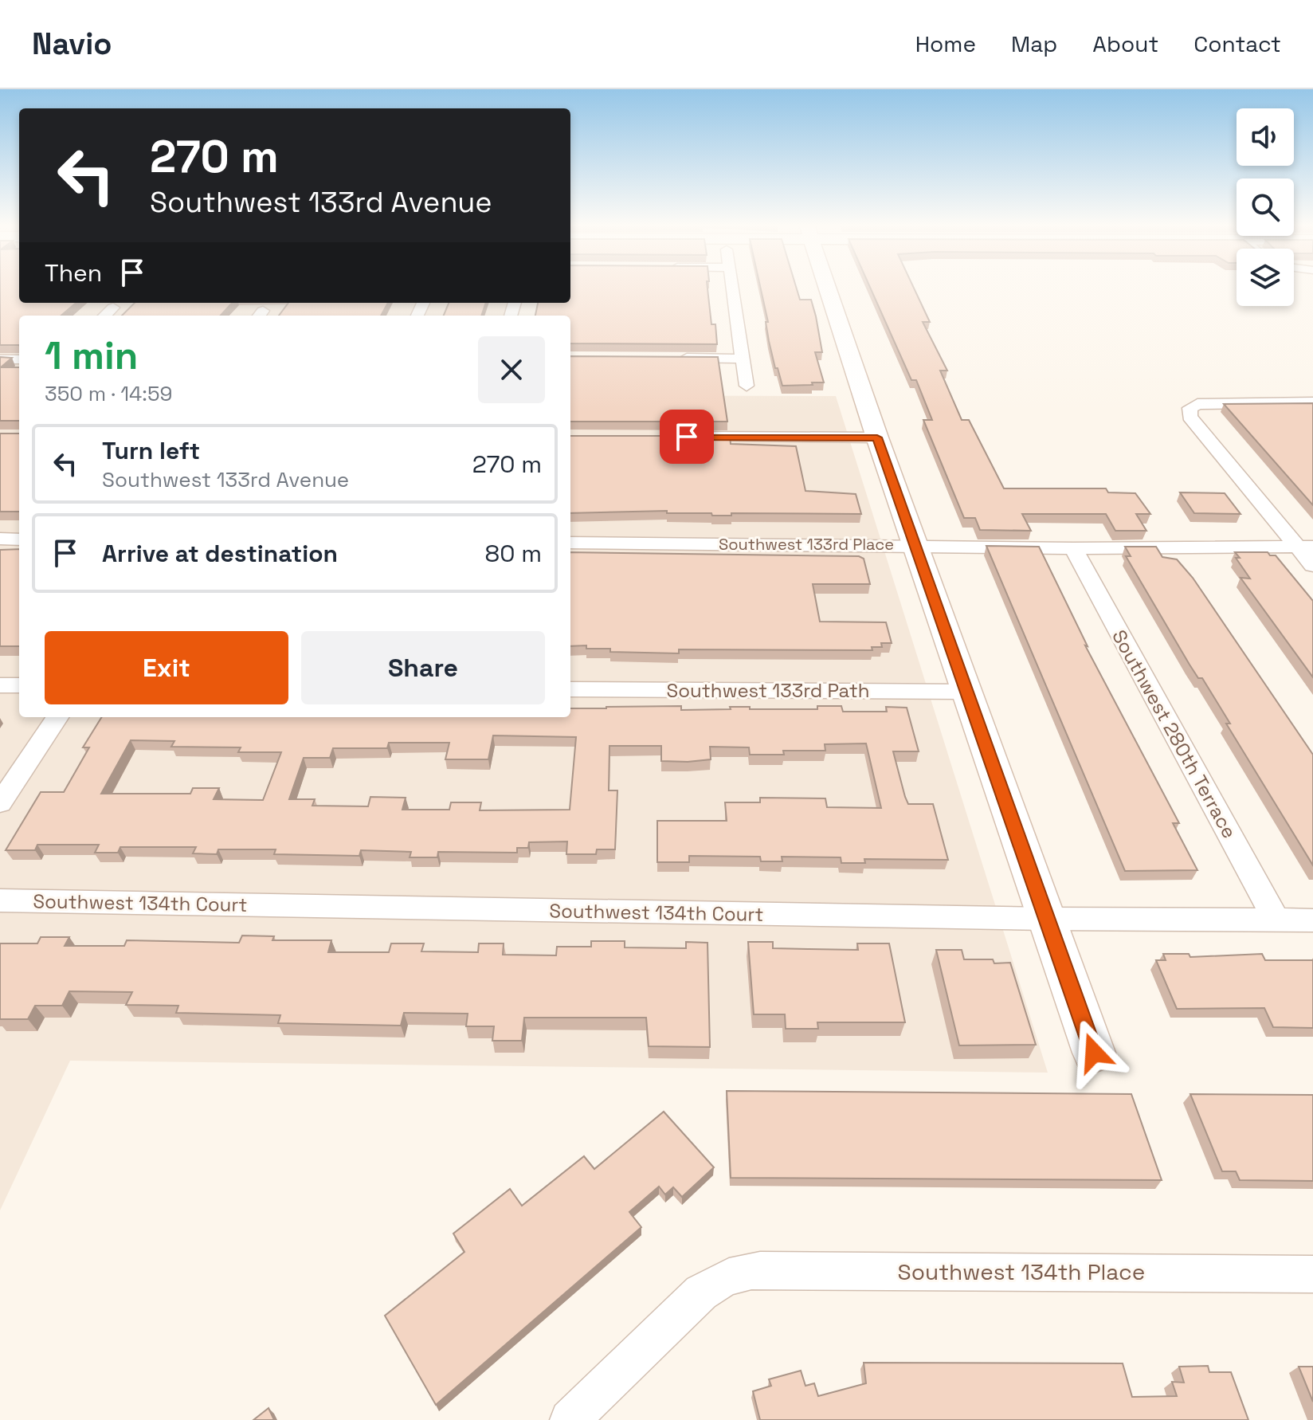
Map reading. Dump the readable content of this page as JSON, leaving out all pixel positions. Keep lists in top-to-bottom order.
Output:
{
  "streets": {
    "street": [
      "Southwest 133rd Place",
      "Southwest 133rd Path",
      "Southwest 280th Terrace",
      "Southwest 134th Court",
      "Southwest 134th Place"
    ]
  },
  "crossings": [
    ["Southwest 133rd Place", "Southwest 280th Terrace"],
    ["Southwest 280th Terrace", "Southwest 134th Court"]
  ],
  "page": {
    "header": "Navio",
    "nav": [
      "Home",
      "Map",
      "About",
      "Contact"
    ],
    "turn": ["270 m", "Southwest 133rd Avenue"],
    "then": "Then",
    "heading": ["1 min", "350 m · 14:59"],
    "list": [
      {
        "name": "Turn left",
        "note": "Southwest 133rd Avenue",
        "value": "270 m"
      },
      {
        "name": "Arrive at destination",
        "value": "80 m"
      }
    ],
    "buttons": ["Exit", "Share"]
  }
}
